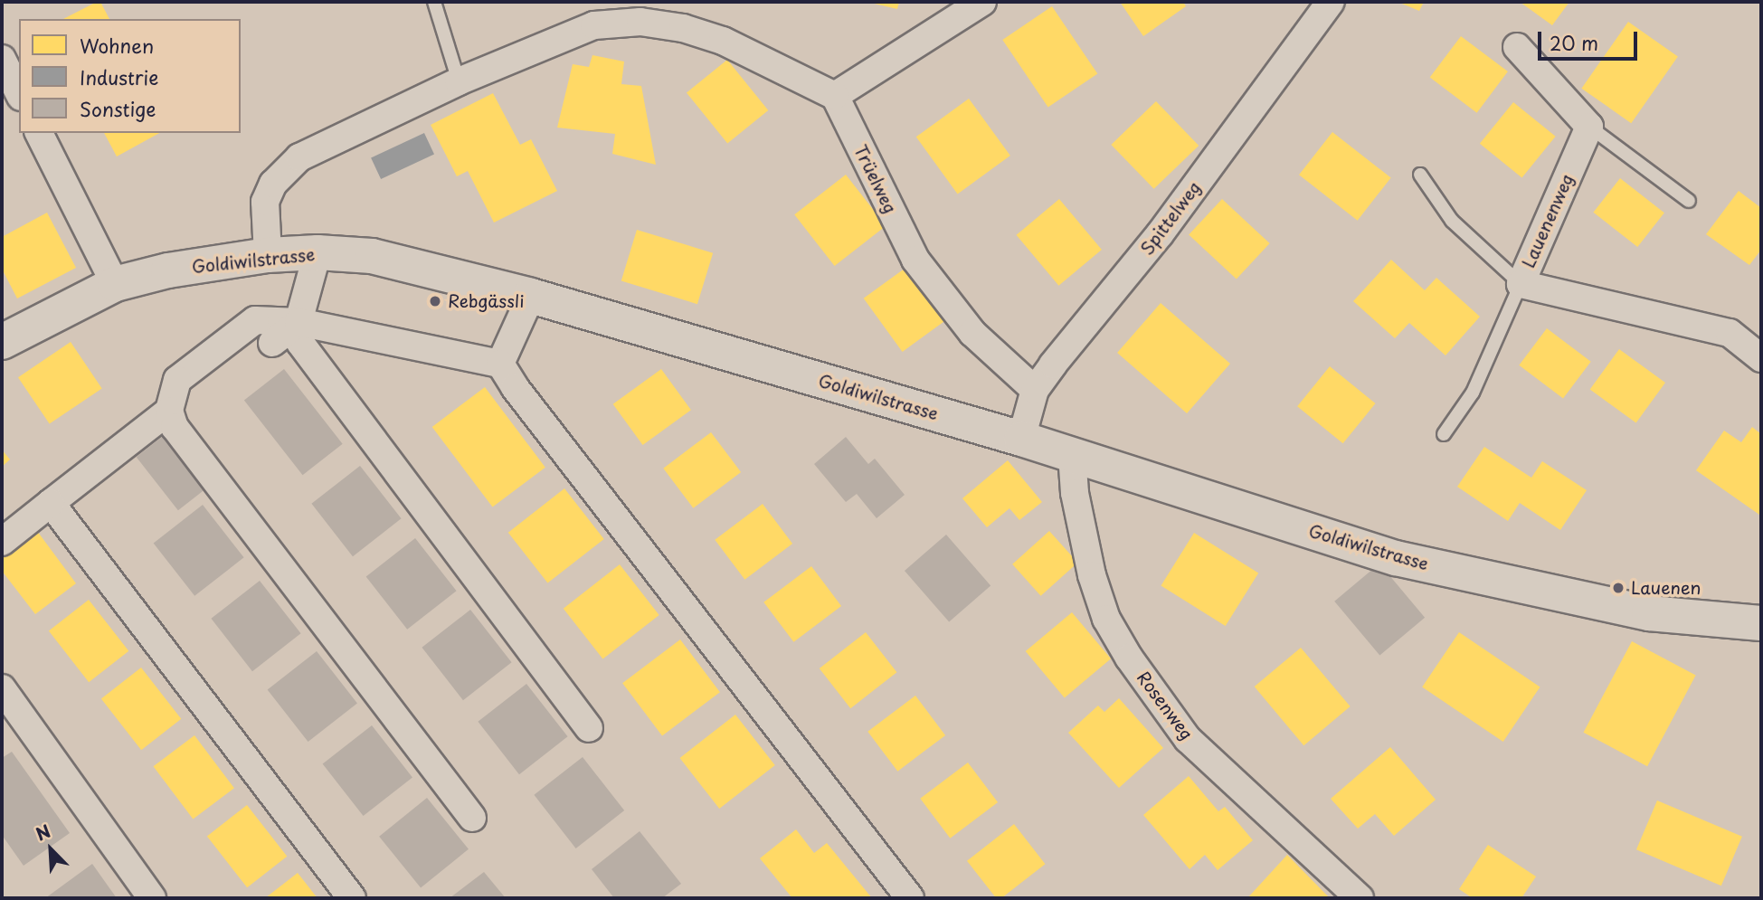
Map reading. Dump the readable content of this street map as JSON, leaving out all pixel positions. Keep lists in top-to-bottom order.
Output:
{
  "streets": {
    "street": [
      "Trüelweg",
      "Spittelweg",
      "Lauenenweg",
      "Goldiwilstrasse",
      "Rosenweg"
    ]
  },
  "crossings": [
    ["Trüelweg", "Spittelweg"],
    ["Spittelweg", "Goldiwilstrasse"],
    ["Goldiwilstrasse", "Rosenweg"]
  ],
  "places": ["Rebgässli", "Lauenen"],
  "legend": ["Wohnen", "Industrie", "Sonstige"],
  "scale_bar": "20 m",
  "north": "top left"
}
